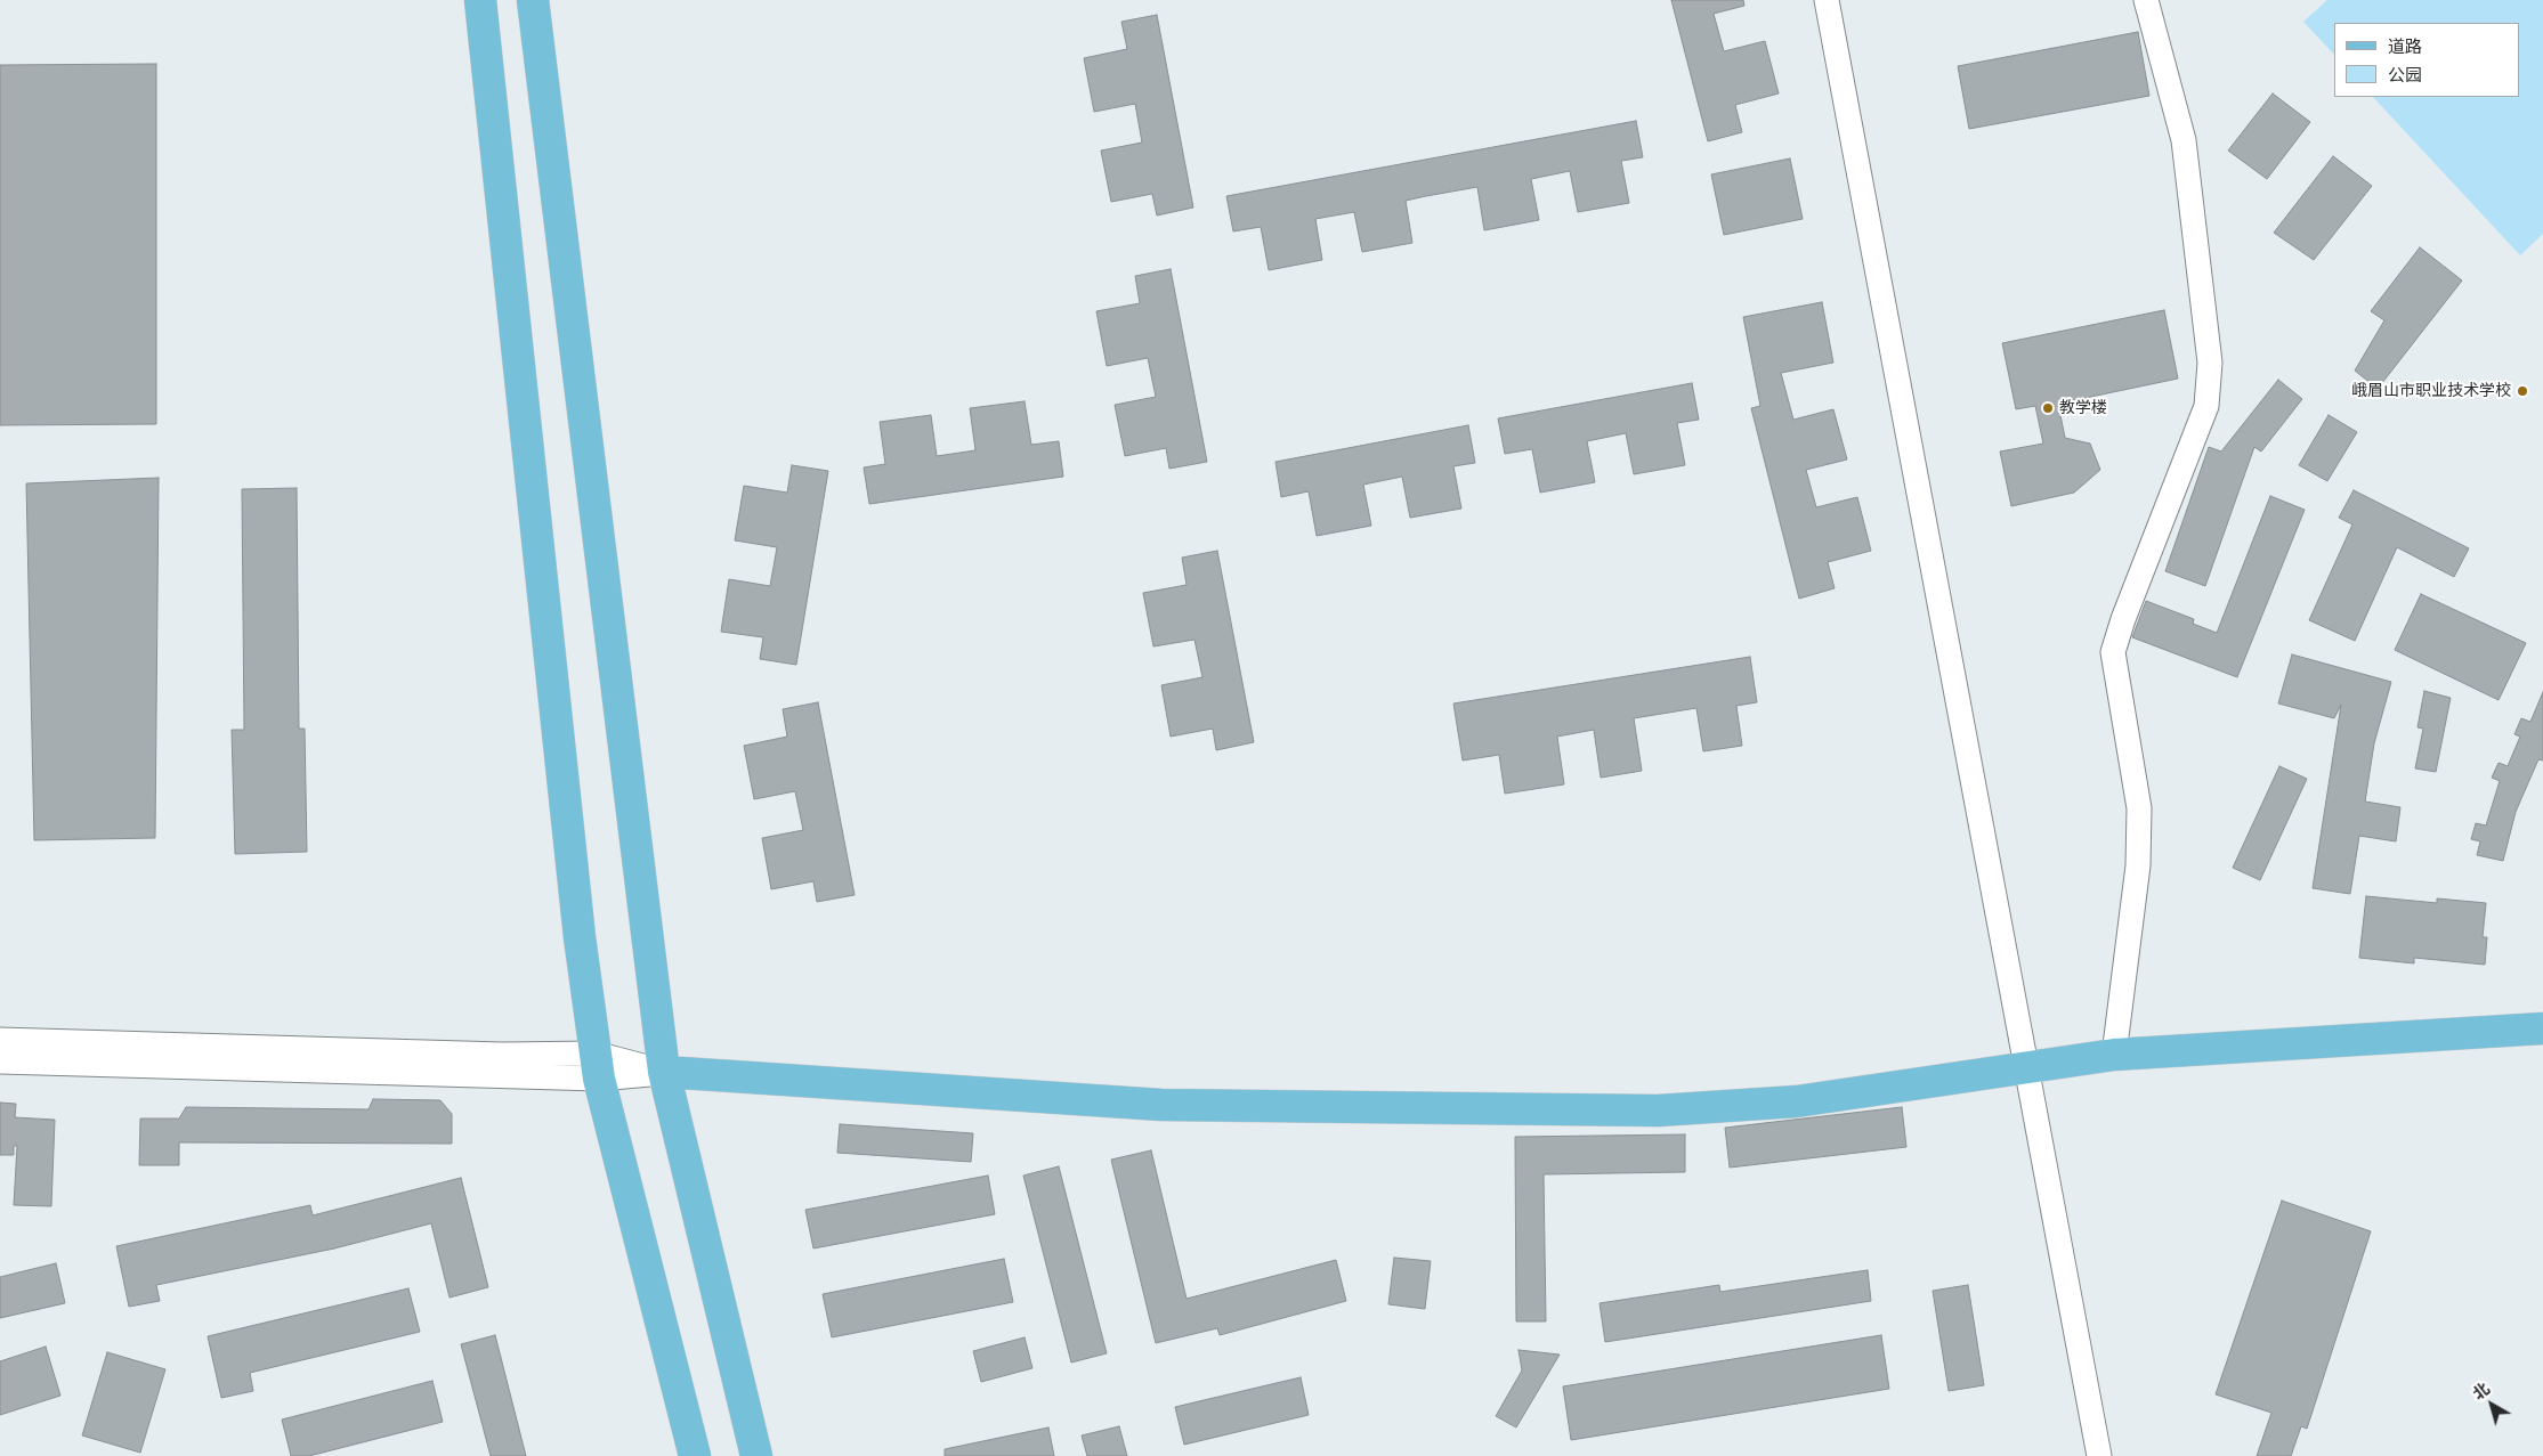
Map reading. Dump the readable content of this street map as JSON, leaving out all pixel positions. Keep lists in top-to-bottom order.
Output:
{
  "places": ["峨眉山市职业技术学校", "教学楼"],
  "legend": ["道路", "公园"],
  "north": "top left"
}
